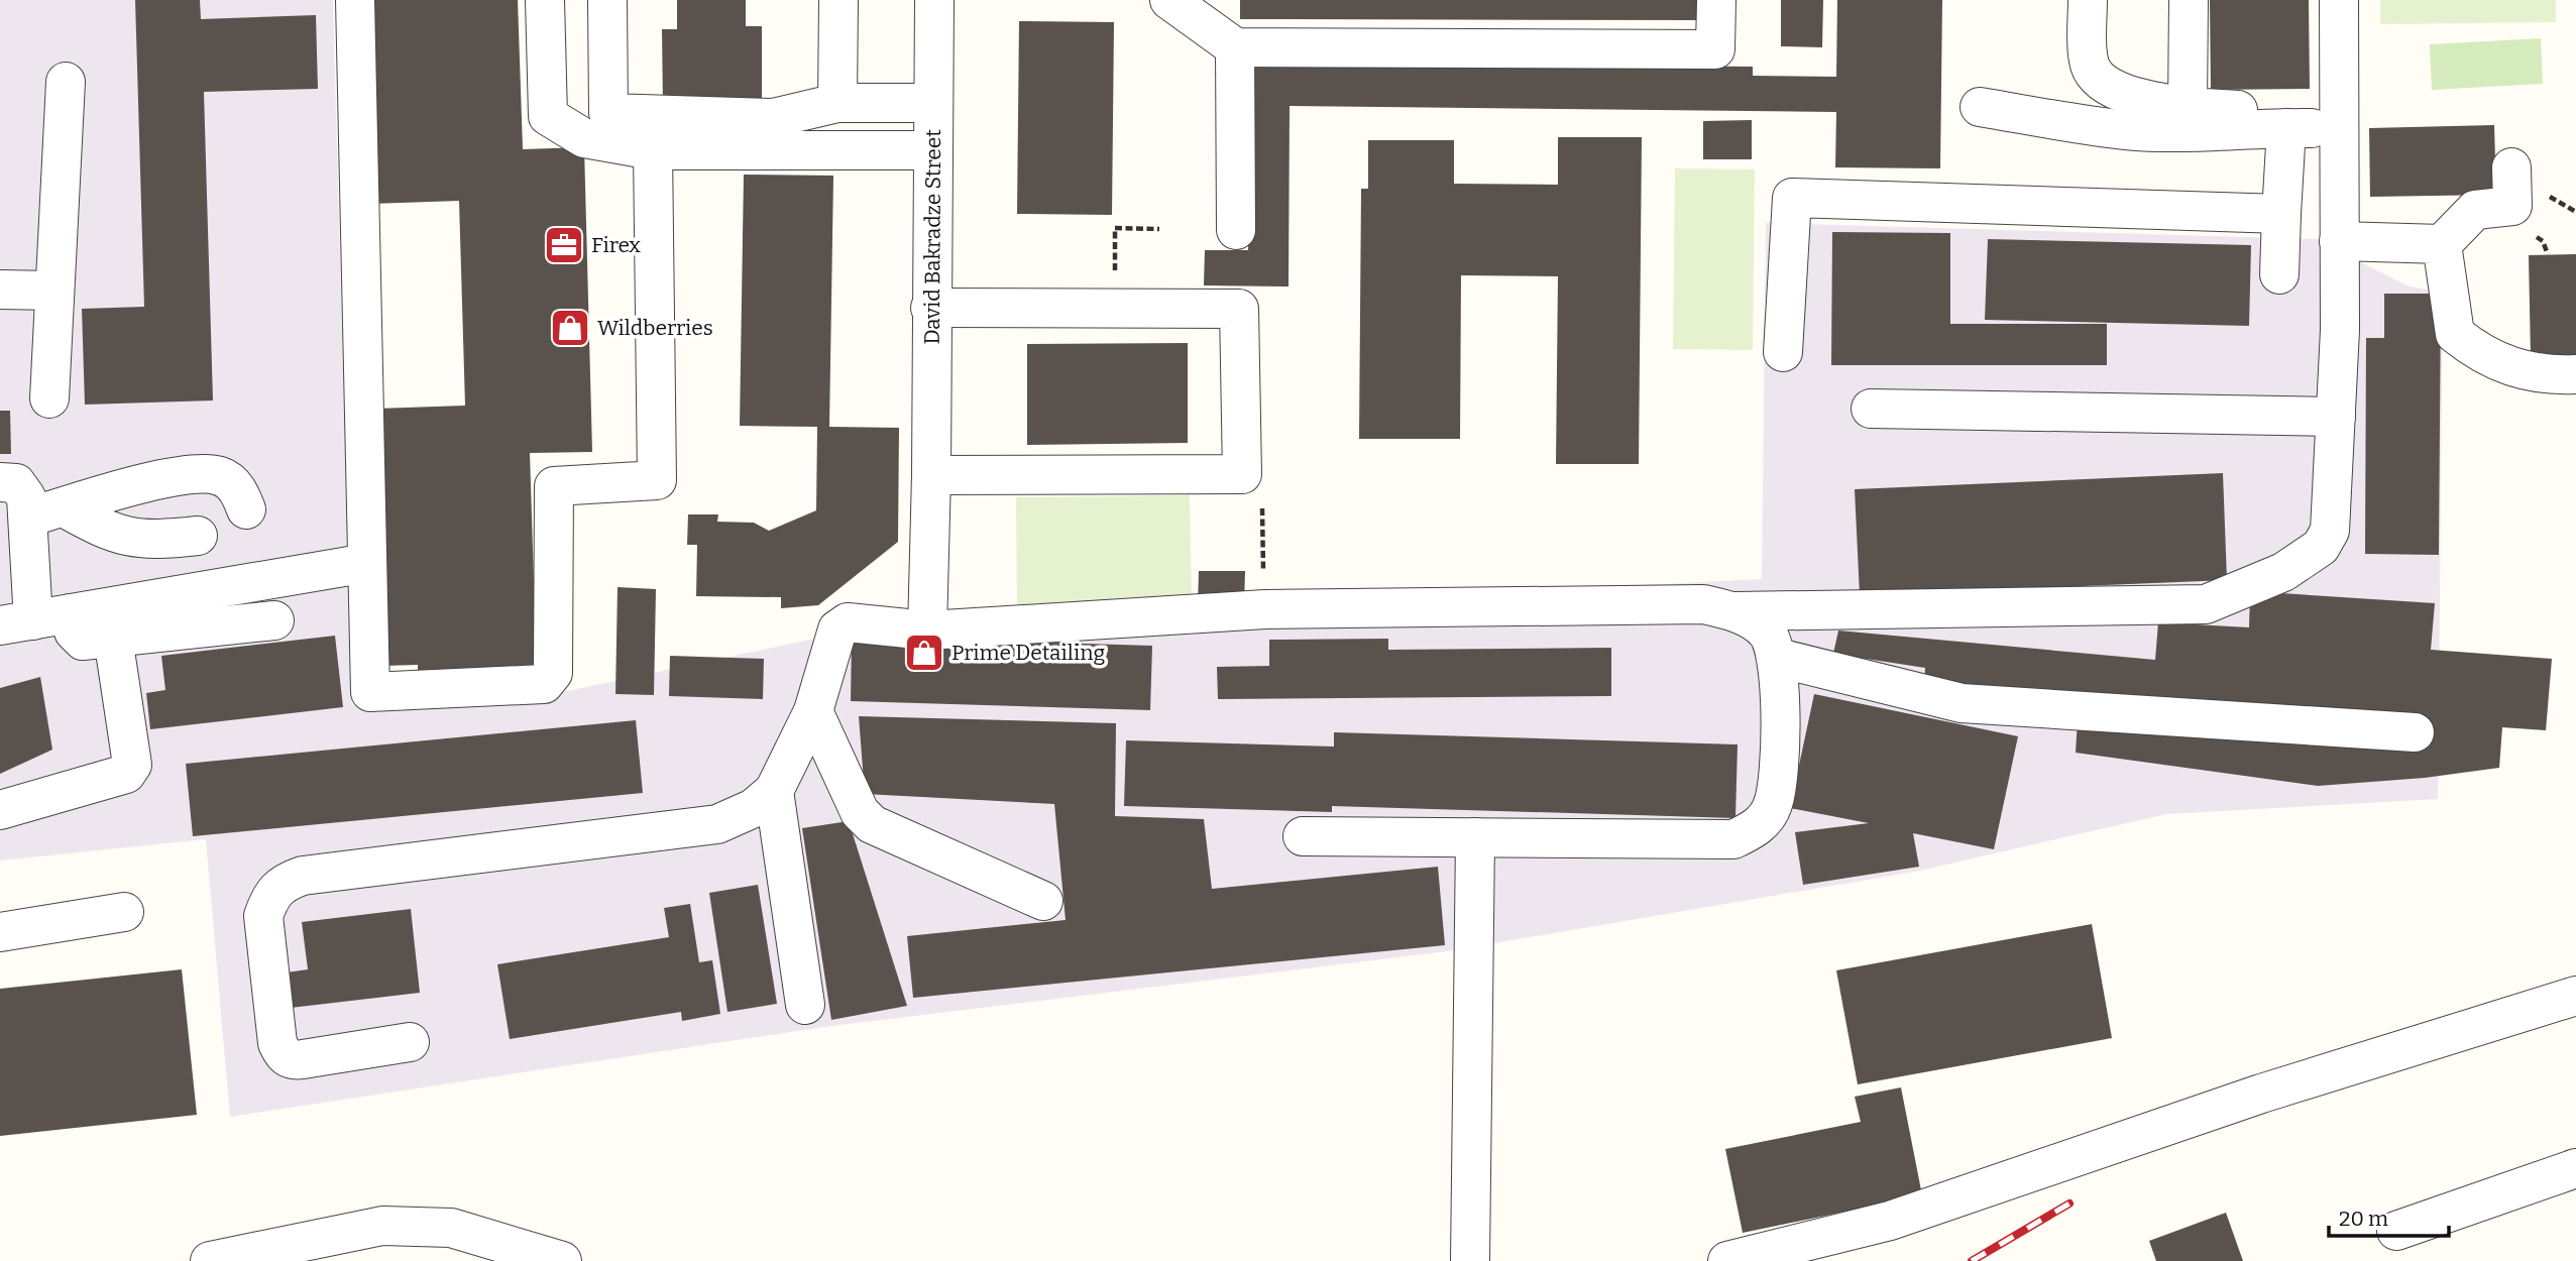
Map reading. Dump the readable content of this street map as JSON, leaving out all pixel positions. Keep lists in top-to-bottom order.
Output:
{
  "streets": {
    "lane": ["David Bakradze Street"]
  },
  "places": {
    "office": ["Firex"],
    "shop": ["Wildberries", "Prime Detailing"]
  },
  "scale_bar": "20 m"
}
